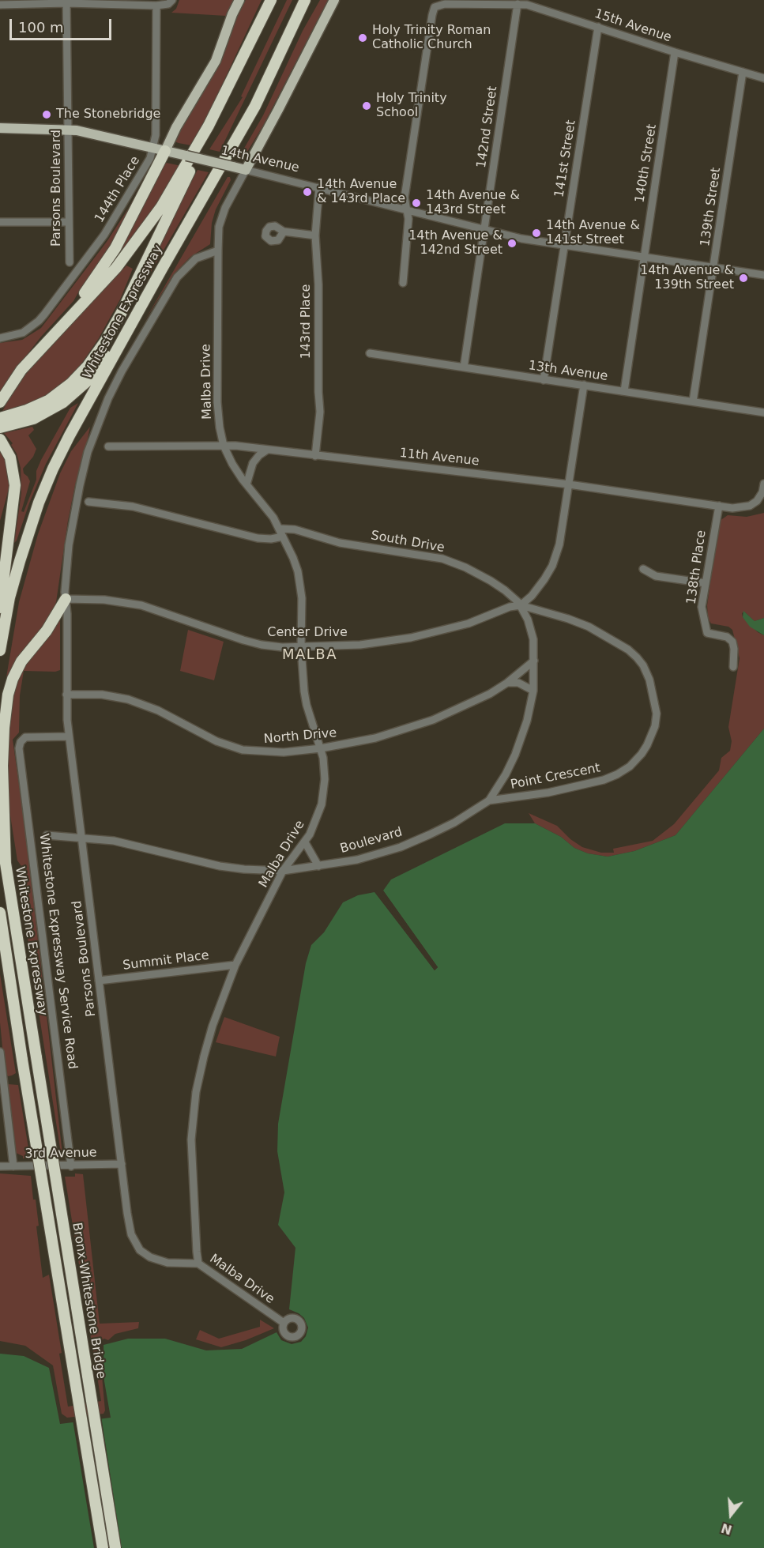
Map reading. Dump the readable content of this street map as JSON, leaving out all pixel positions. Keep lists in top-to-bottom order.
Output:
{
  "streets": {
    "highway": ["Whitestone Expressway", "Bronx-Whitestone Bridge"],
    "main road": ["14th Avenue"],
    "street": [
      "15th Avenue",
      "142nd Street",
      "141st Street",
      "140th Street",
      "Parsons Boulevard",
      "144th Place",
      "139th Street",
      "143rd Place",
      "13th Avenue",
      "Malba Drive",
      "11th Avenue",
      "South Drive",
      "138th Place",
      "Center Drive",
      "North Drive",
      "Point Crescent",
      "Boulevard",
      "Whitestone Expressway Service Road",
      "Summit Place",
      "3rd Avenue"
    ]
  },
  "crossings": [
    ["15th Avenue", "142nd Street"],
    ["15th Avenue", "141st Street"],
    ["15th Avenue", "14th Avenue"],
    ["15th Avenue", "140th Street"],
    ["15th Avenue", "139th Street"],
    ["142nd Street", "14th Avenue"],
    ["142nd Street", "13th Avenue"],
    ["141st Street", "14th Avenue"],
    ["141st Street", "13th Avenue"],
    ["14th Avenue", "140th Street"],
    ["14th Avenue", "Parsons Boulevard"],
    ["14th Avenue", "144th Place"],
    ["14th Avenue", "139th Street"],
    ["14th Avenue", "143rd Place"],
    ["140th Street", "13th Avenue"],
    ["Parsons Boulevard", "Malba Drive"],
    ["Parsons Boulevard", "Center Drive"],
    ["Parsons Boulevard", "North Drive"],
    ["Parsons Boulevard", "Boulevard"],
    ["Parsons Boulevard", "Whitestone Expressway Service Road"],
    ["Parsons Boulevard", "Summit Place"],
    ["Parsons Boulevard", "3rd Avenue"],
    ["139th Street", "13th Avenue"],
    ["Whitestone Expressway", "Bronx-Whitestone Bridge"],
    ["143rd Place", "11th Avenue"],
    ["Malba Drive", "11th Avenue"],
    ["Malba Drive", "South Drive"],
    ["Malba Drive", "Center Drive"],
    ["Malba Drive", "North Drive"],
    ["Malba Drive", "Boulevard"],
    ["Malba Drive", "Summit Place"],
    ["11th Avenue", "138th Place"],
    ["South Drive", "Center Drive"],
    ["South Drive", "Point Crescent"],
    ["South Drive", "Boulevard"],
    ["Center Drive", "Point Crescent"],
    ["Center Drive", "Boulevard"],
    ["North Drive", "Boulevard"],
    ["Point Crescent", "Boulevard"],
    ["Whitestone Expressway Service Road", "3rd Avenue"]
  ],
  "districts": ["MALBA"],
  "places": [
    "Holy Trinity Roman Catholic Church",
    "Holy Trinity School",
    "The Stonebridge",
    "14th Avenue & 143rd Place",
    "14th Avenue & 143rd Street",
    "14th Avenue & 141st Street",
    "14th Avenue & 142nd Street",
    "14th Avenue & 139th Street"
  ],
  "scale_bar": "100 m",
  "north": "bottom"
}
